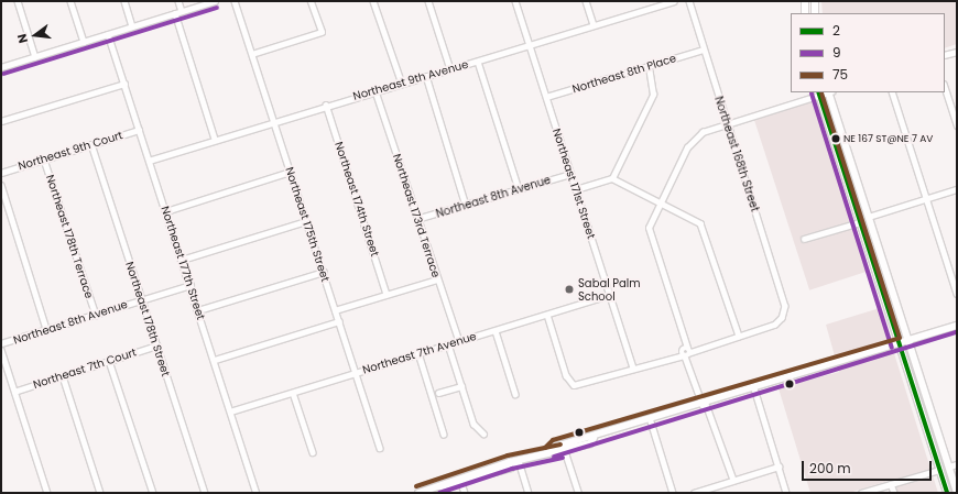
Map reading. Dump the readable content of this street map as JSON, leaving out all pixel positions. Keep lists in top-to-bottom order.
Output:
{
  "streets": {
    "street": [
      "Northeast 8th Place",
      "Northeast 9th Avenue",
      "Northeast 9th Court",
      "Northeast 168th Street",
      "Northeast 171st Street",
      "Northeast 8th Avenue",
      "Northeast 174th Street",
      "Northeast 173rd Terrace",
      "Northeast 175th Street",
      "Northeast 178th Terrace",
      "Northeast 177th Street",
      "Northeast 178th Street",
      "Northeast 7th Avenue",
      "Northeast 7th Court"
    ]
  },
  "crossings": [
    ["Northeast 8th Place", "Northeast 168th Street"],
    ["Northeast 8th Place", "Northeast 171st Street"],
    ["Northeast 9th Avenue", "Northeast 171st Street"],
    ["Northeast 9th Avenue", "Northeast 174th Street"],
    ["Northeast 9th Avenue", "Northeast 173rd Terrace"],
    ["Northeast 9th Avenue", "Northeast 175th Street"],
    ["Northeast 9th Avenue", "Northeast 177th Street"],
    ["Northeast 9th Court", "Northeast 178th Terrace"],
    ["Northeast 9th Court", "Northeast 177th Street"],
    ["Northeast 9th Court", "Northeast 178th Street"],
    ["Northeast 171st Street", "Northeast 8th Avenue"],
    ["Northeast 171st Street", "Northeast 7th Avenue"],
    ["Northeast 8th Avenue", "Northeast 173rd Terrace"],
    ["Northeast 8th Avenue", "Northeast 178th Terrace"],
    ["Northeast 8th Avenue", "Northeast 177th Street"],
    ["Northeast 8th Avenue", "Northeast 178th Street"],
    ["Northeast 173rd Terrace", "Northeast 7th Avenue"],
    ["Northeast 175th Street", "Northeast 7th Avenue"],
    ["Northeast 177th Street", "Northeast 7th Avenue"],
    ["Northeast 178th Street", "Northeast 7th Court"]
  ],
  "places": ["NE 167 ST@NE 7 AV", "Sabal Palm School"],
  "lines": ["transit line 9", "transit line 2", "transit line 75"],
  "legend": ["2", "9", "75"],
  "scale_bar": "200 m",
  "north": "left"
}
